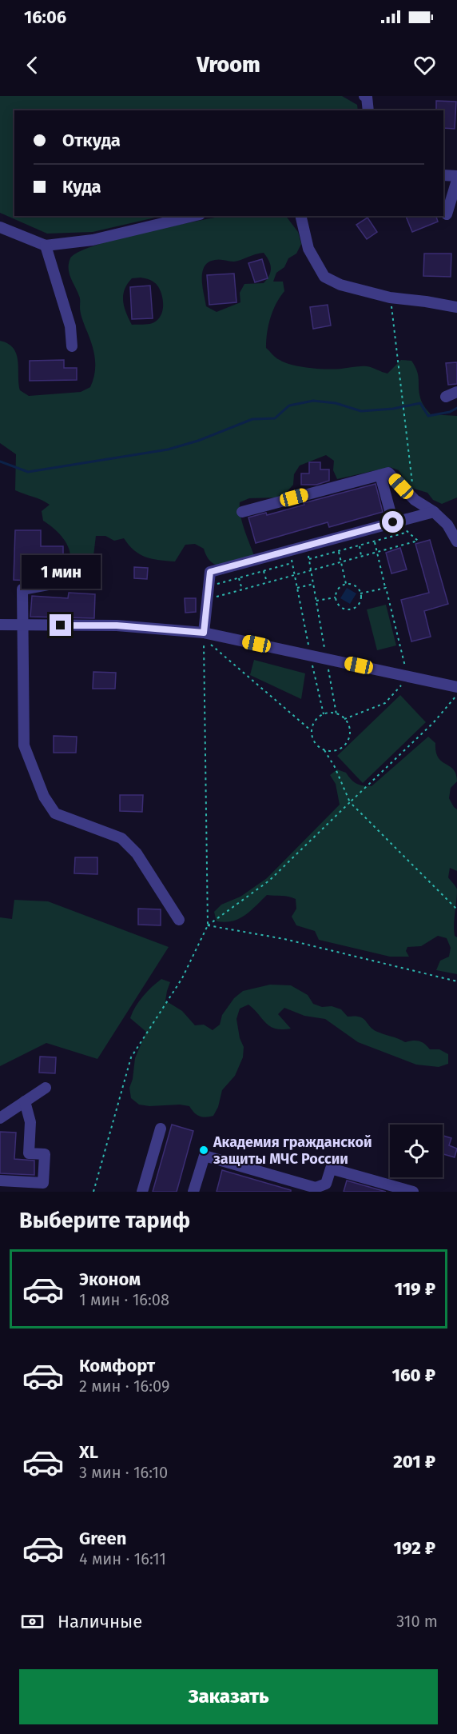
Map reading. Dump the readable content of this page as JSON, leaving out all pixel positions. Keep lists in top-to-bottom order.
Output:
{
  "places": ["Академия гражданской защиты МЧС России"],
  "page": {
    "status": "16:06",
    "header": "Vroom",
    "banner": ["Откуда", "Куда"],
    "bubble": "1 мин",
    "heading": "Выберите тариф",
    "list": [
      {
        "name": "Эконом",
        "note": "1 мин · 16:08",
        "value": "119 ₽"
      },
      {
        "name": "Комфорт",
        "note": "2 мин · 16:09",
        "value": "160 ₽"
      },
      {
        "name": "XL",
        "note": "3 мин · 16:10",
        "value": "201 ₽"
      },
      {
        "name": "Green",
        "note": "4 мин · 16:11",
        "value": "192 ₽"
      }
    ],
    "pay": ["Наличные", "310 m"],
    "buttons": "Заказать"
  }
}
